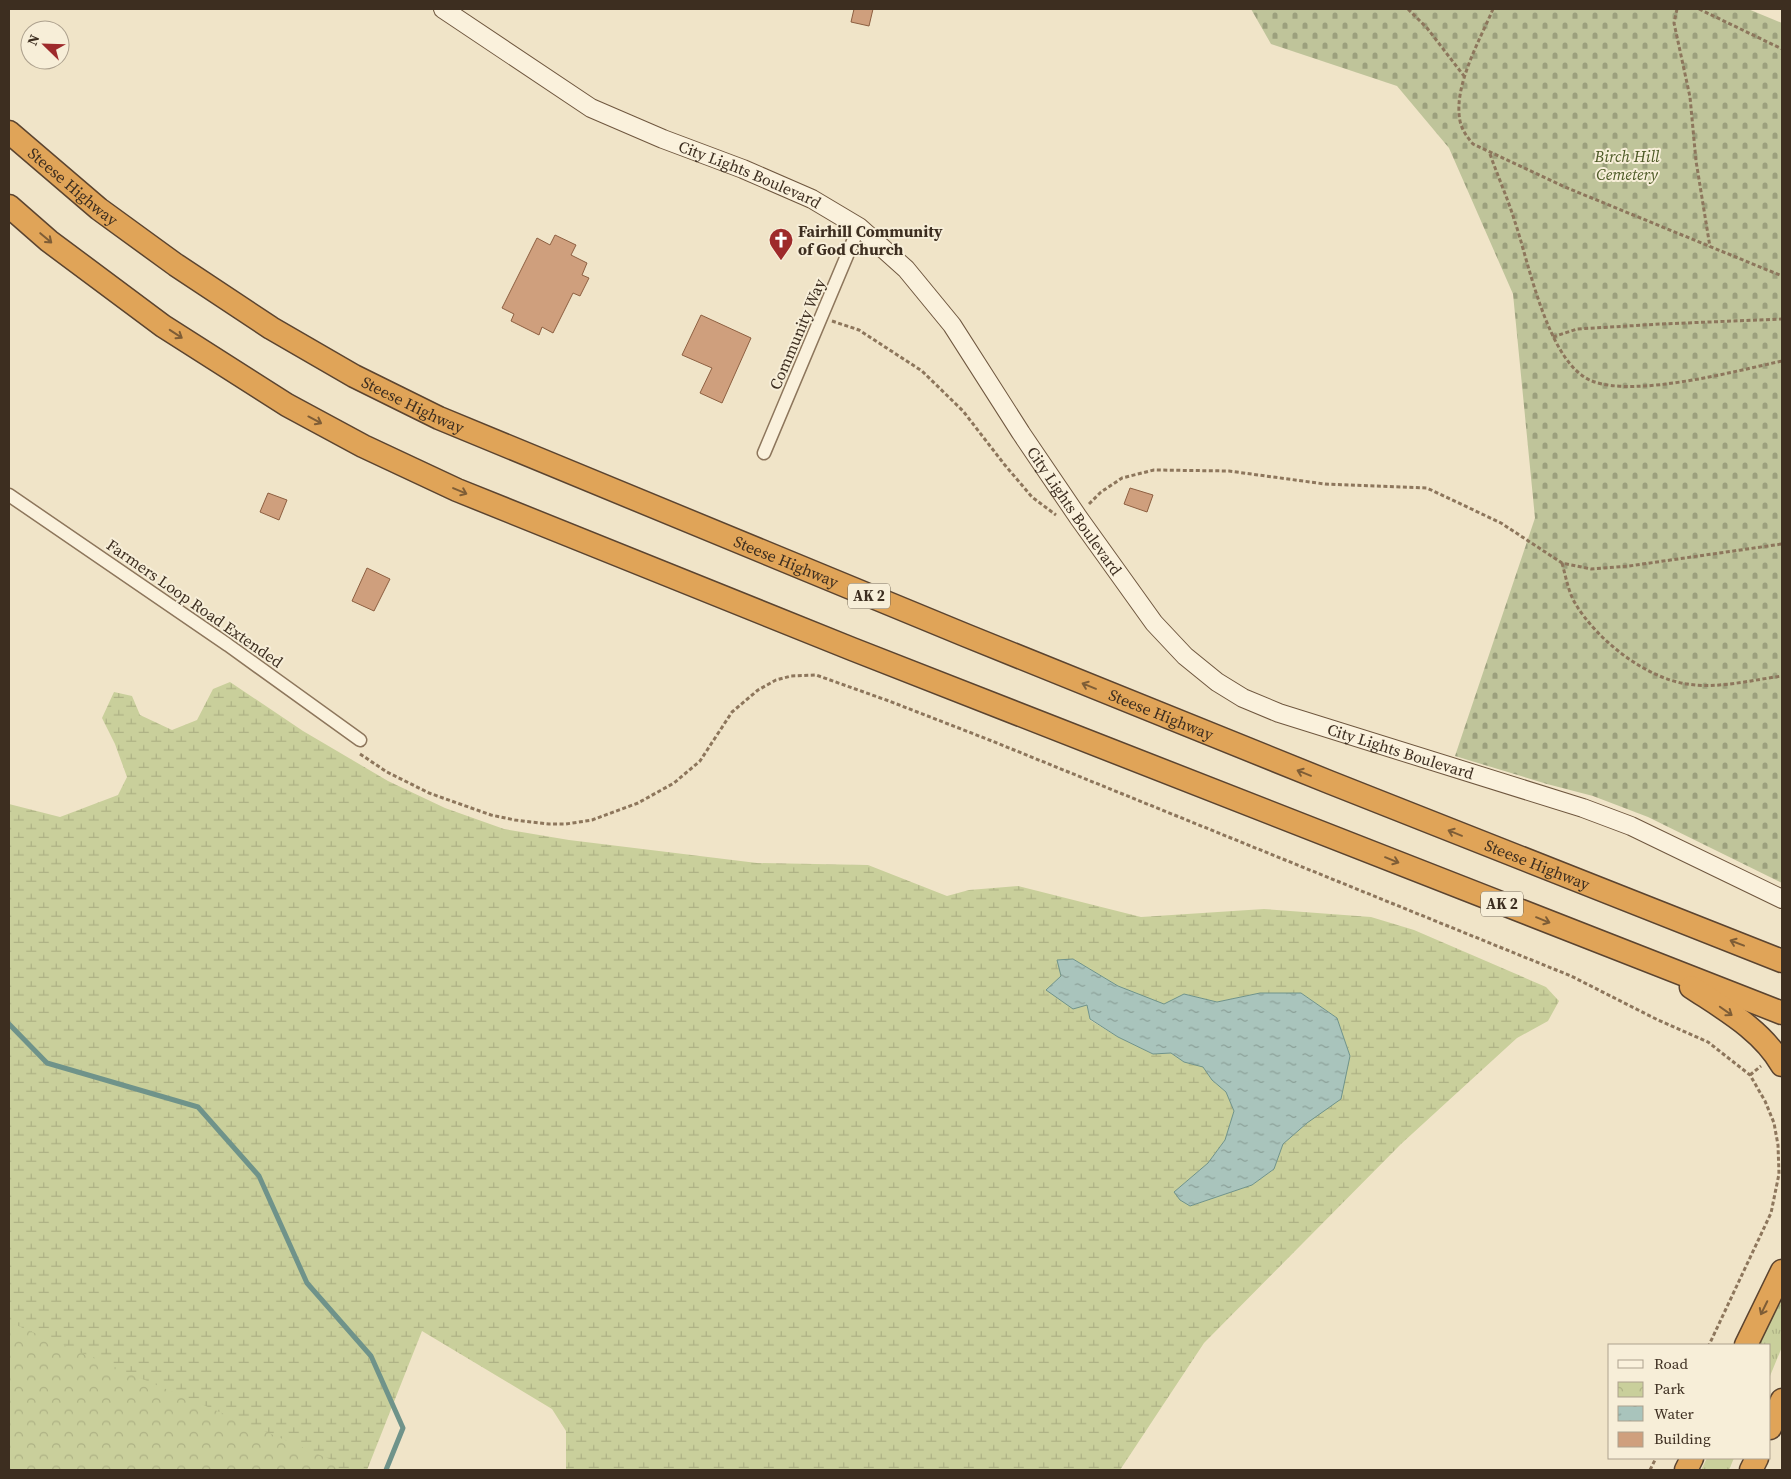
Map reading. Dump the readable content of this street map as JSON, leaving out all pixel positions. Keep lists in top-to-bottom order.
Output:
{
  "streets": {
    "highway": ["Steese Highway", "AK 2"],
    "street": ["City Lights Boulevard", "Community Way", "Farmers Loop Road Extended"]
  },
  "crossings": [
    ["City Lights Boulevard", "Community Way"]
  ],
  "parks": ["Birch Hill Cemetery"],
  "places": {
    "church": ["Fairhill Community of God Church"]
  },
  "legend": [
    "Road",
    "Park",
    "Water",
    "Building"
  ],
  "north": "top left"
}
